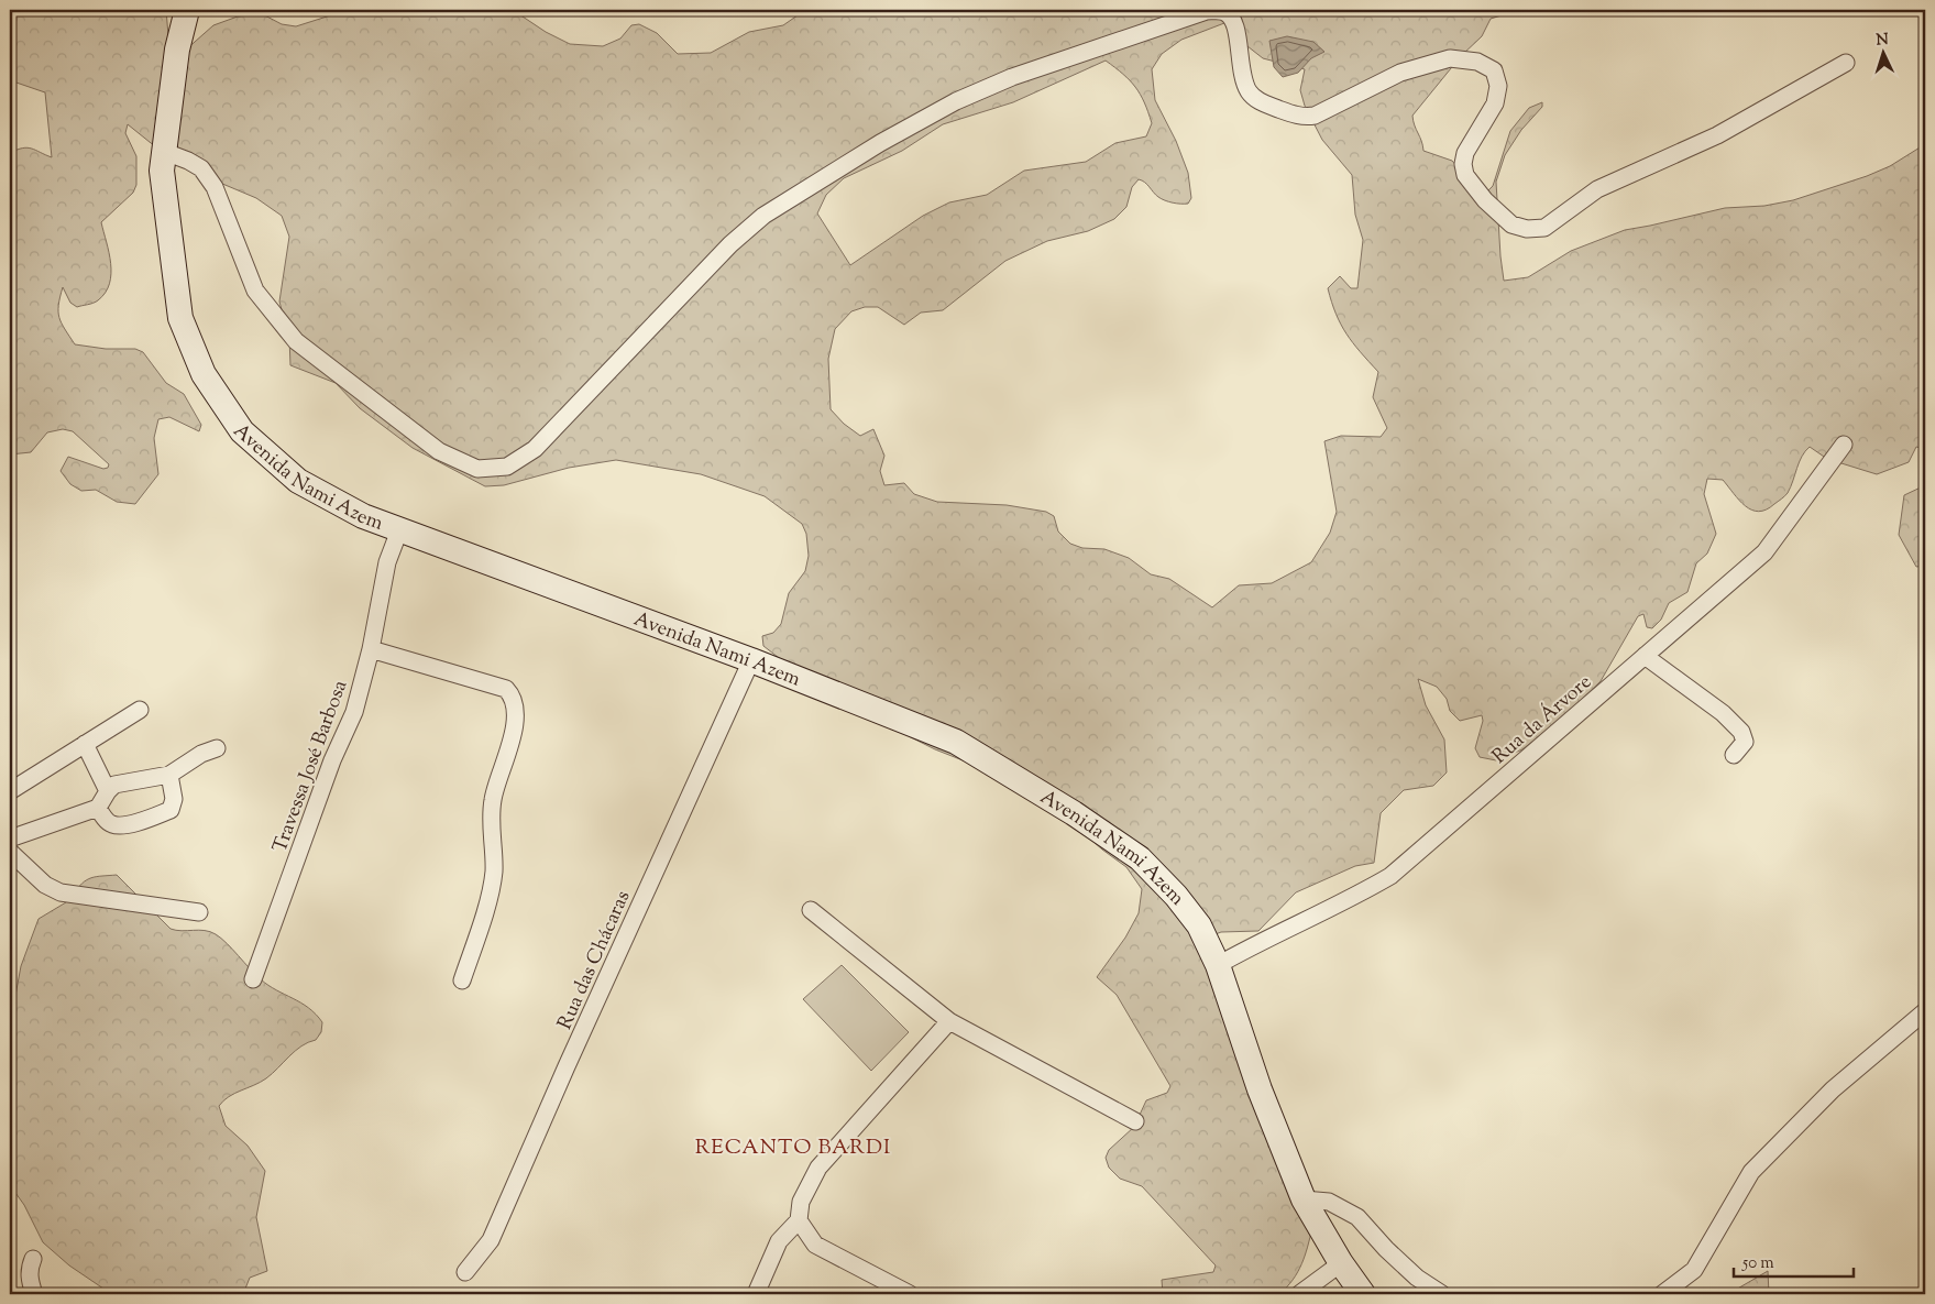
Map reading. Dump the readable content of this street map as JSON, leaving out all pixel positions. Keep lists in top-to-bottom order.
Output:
{
  "streets": {
    "street": [
      "Avenida Nami Azem",
      "Rua da Árvore",
      "Travessa José Barbosa",
      "Rua das Chácaras"
    ]
  },
  "crossings": [
    ["Avenida Nami Azem", "Rua da Árvore"],
    ["Avenida Nami Azem", "Travessa José Barbosa"],
    ["Avenida Nami Azem", "Rua das Chácaras"]
  ],
  "districts": ["RECANTO BARDI"],
  "scale_bar": "50 m",
  "north": "top"
}
